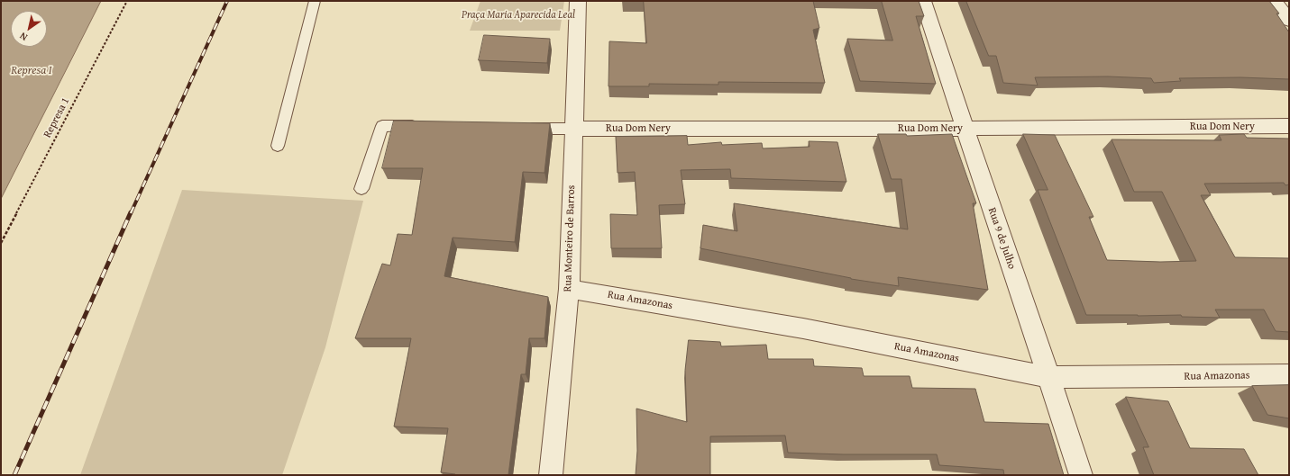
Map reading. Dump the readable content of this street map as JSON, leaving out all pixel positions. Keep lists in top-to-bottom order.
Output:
{
  "streets": {
    "street": [
      "Rua Dom Nery",
      "Rua Monteiro de Barros",
      "Rua 9 de Julho",
      "Rua Amazonas"
    ],
    "path": ["Represa 1"]
  },
  "crossings": [
    ["Rua Dom Nery", "Rua Monteiro de Barros"],
    ["Rua Dom Nery", "Rua 9 de Julho"],
    ["Rua Monteiro de Barros", "Rua Amazonas"],
    ["Rua 9 de Julho", "Rua Amazonas"]
  ],
  "water": ["Represa I"],
  "parks": ["Praça Maria Aparecida Leal"],
  "north": "bottom left"
}
